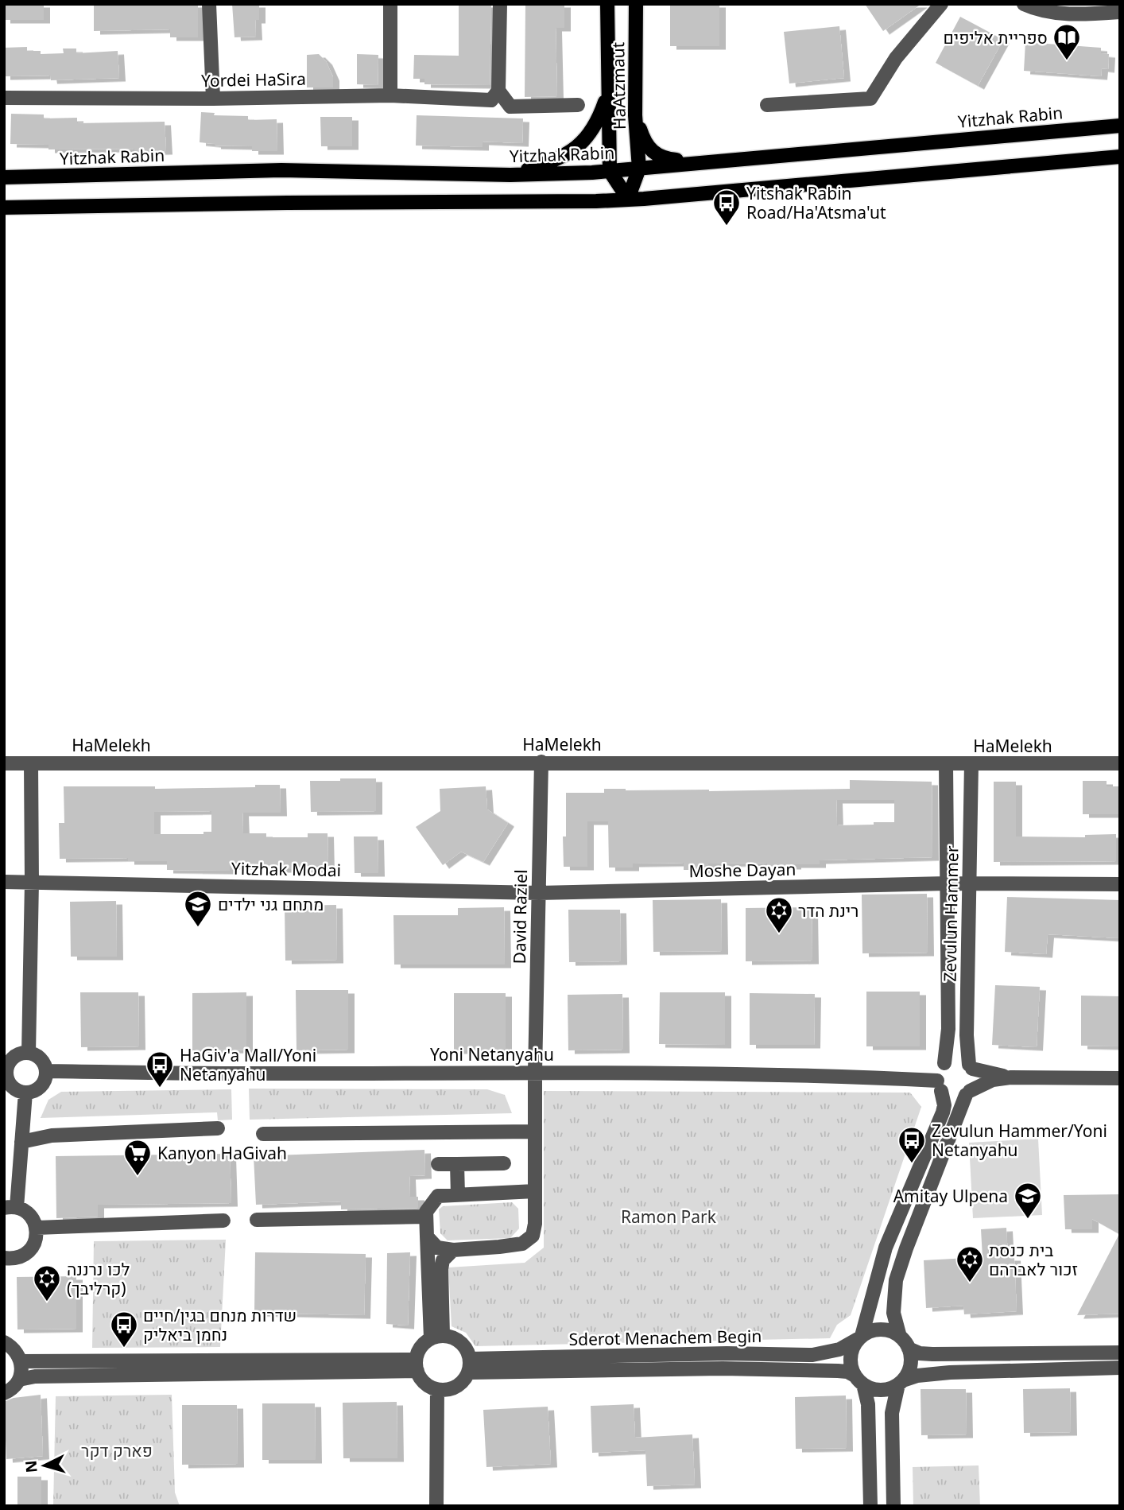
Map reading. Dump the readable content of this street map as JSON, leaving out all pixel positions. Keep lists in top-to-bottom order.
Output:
{
  "streets": {
    "main road": ["HaAtzmaut", "Yitzhak Rabin"],
    "street": [
      "Yordei HaSira",
      "HaMelekh",
      "Yitzhak Modai",
      "Moshe Dayan",
      "Zevulun Hammer",
      "David Raziel",
      "Yoni Netanyahu",
      "Sderot Menachem Begin"
    ]
  },
  "crossings": [
    ["HaAtzmaut", "Yitzhak Rabin"],
    ["HaMelekh", "Zevulun Hammer"],
    ["HaMelekh", "David Raziel"],
    ["Yitzhak Modai", "Moshe Dayan"],
    ["Yitzhak Modai", "David Raziel"],
    ["Moshe Dayan", "Zevulun Hammer"],
    ["Moshe Dayan", "David Raziel"],
    ["Zevulun Hammer", "Yoni Netanyahu"],
    ["David Raziel", "Yoni Netanyahu"]
  ],
  "parks": ["Ramon Park", "פארק דקר"],
  "places": {
    "library": ["ספריית אליפים"],
    "bus stop": [
      "Yitshak Rabin Road/Ha'Atsma'ut",
      "HaGiv'a Mall/Yoni Netanyahu",
      "Zevulun Hammer/Yoni Netanyahu",
      "שדרות מנחם בגין/חיים נחמן ביאליק"
    ],
    "school or university": ["מתחם גני ילדים", "Amitay Ulpena"],
    "synagogue": ["רינת הדר", "בית כנסת זכור לאברהם", "לכו נרננה (קרליבך)"],
    "supermarket": ["Kanyon HaGivah"]
  },
  "north": "left"
}
